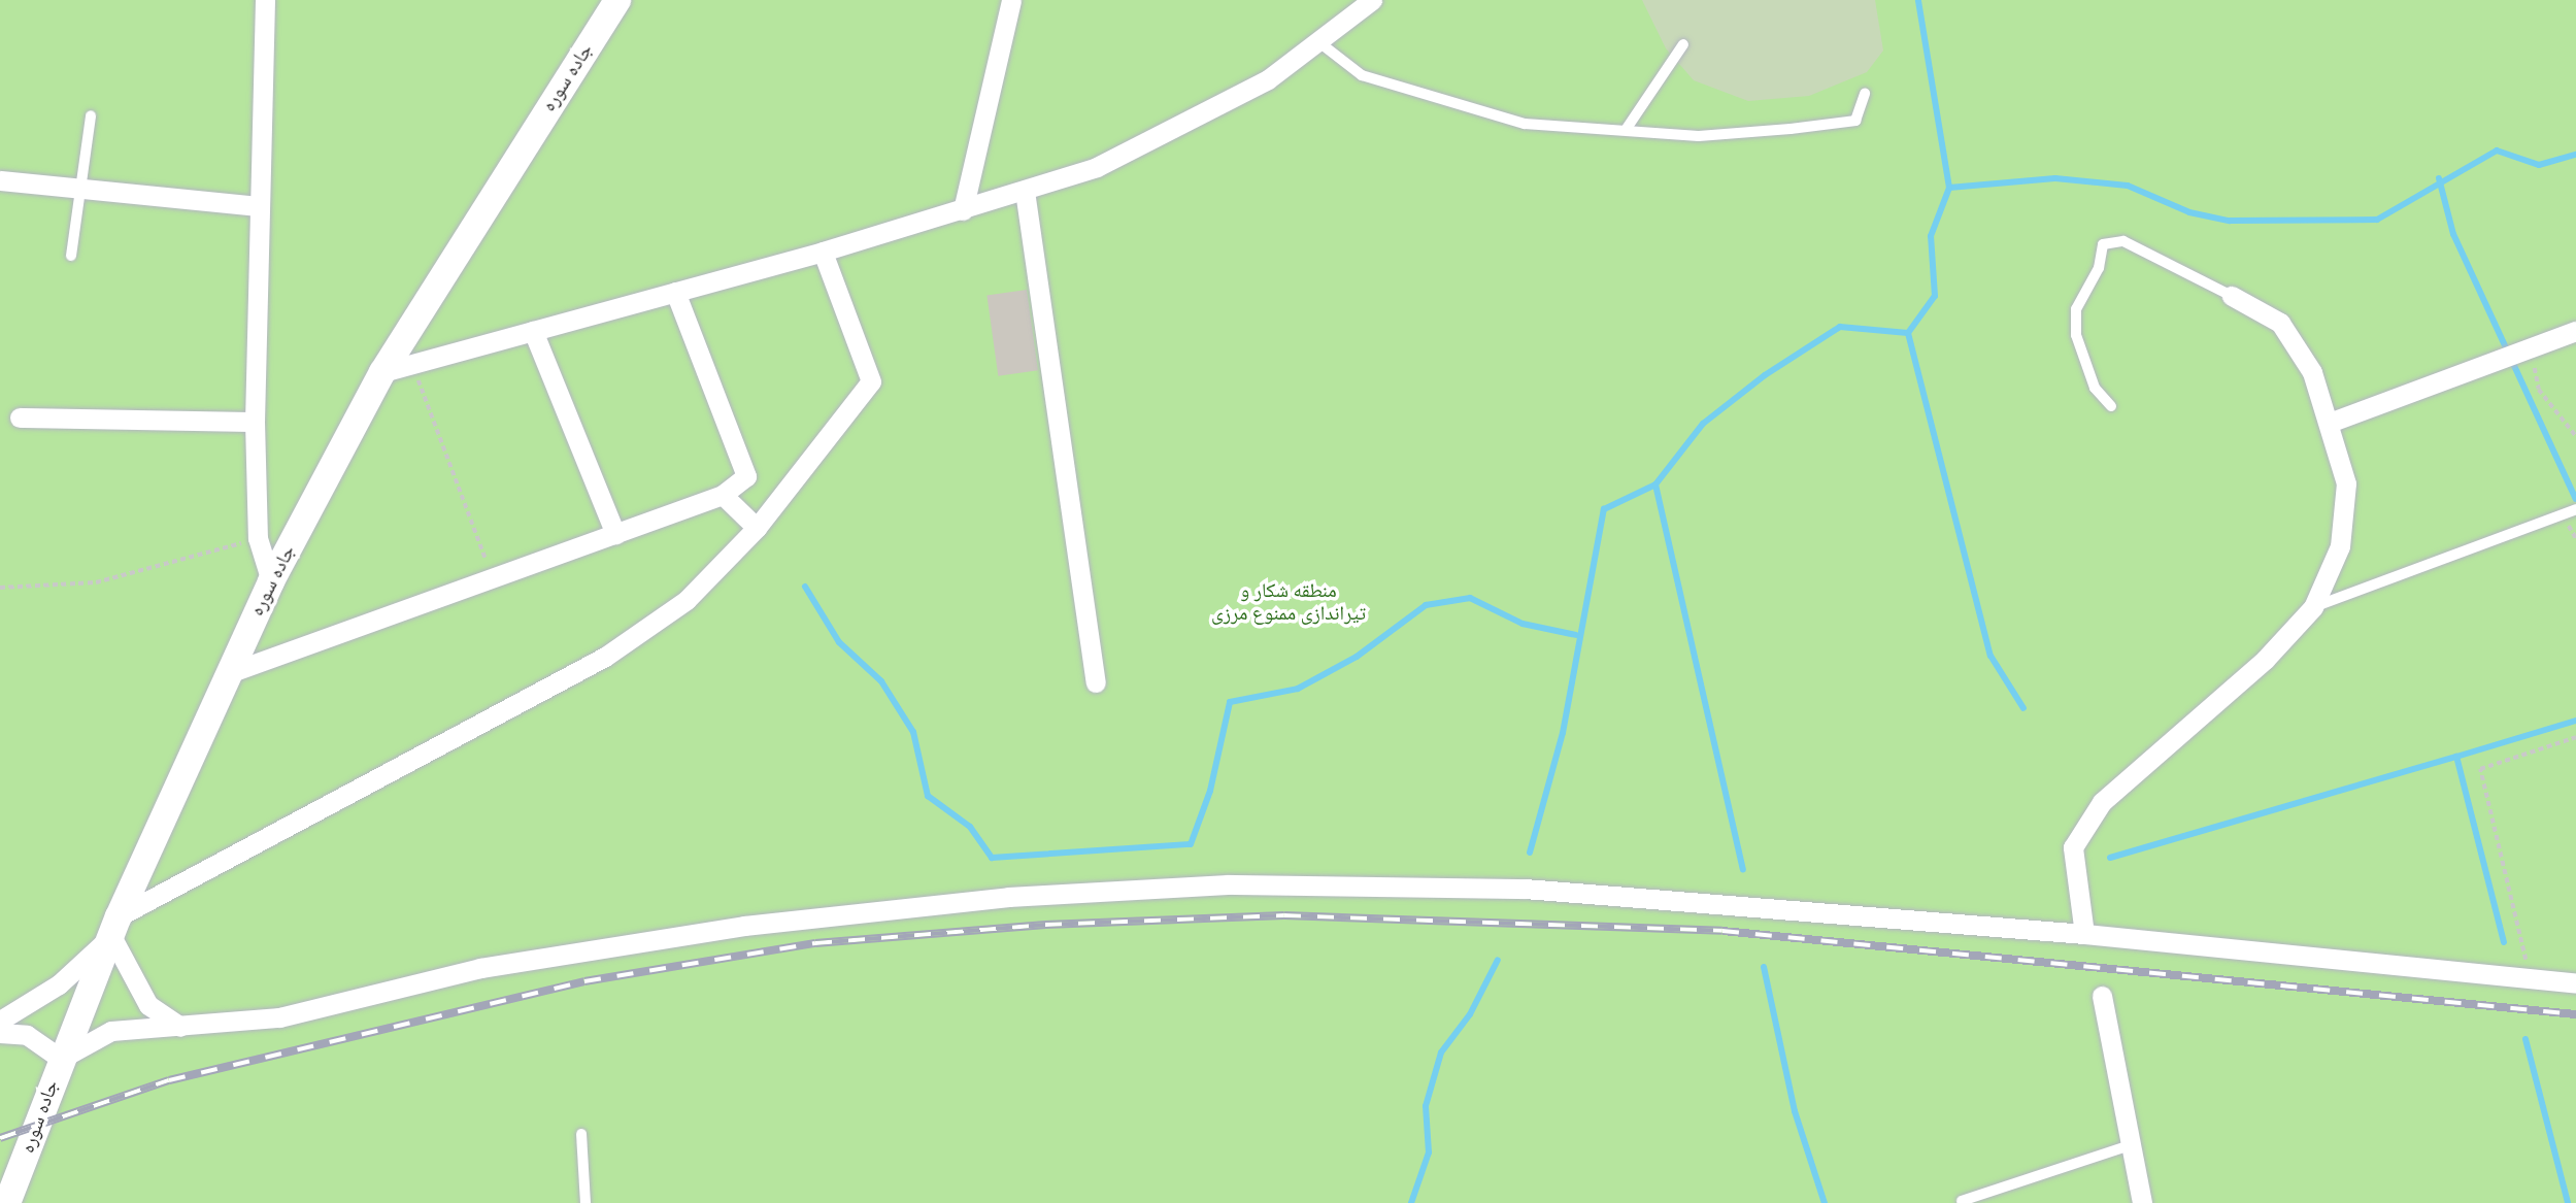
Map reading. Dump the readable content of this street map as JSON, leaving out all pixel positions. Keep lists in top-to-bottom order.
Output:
{
  "streets": {
    "main road": ["جاده سوره"]
  },
  "parks": ["منطقه شکار و تیراندازی ممنوع مرزی"]
}
